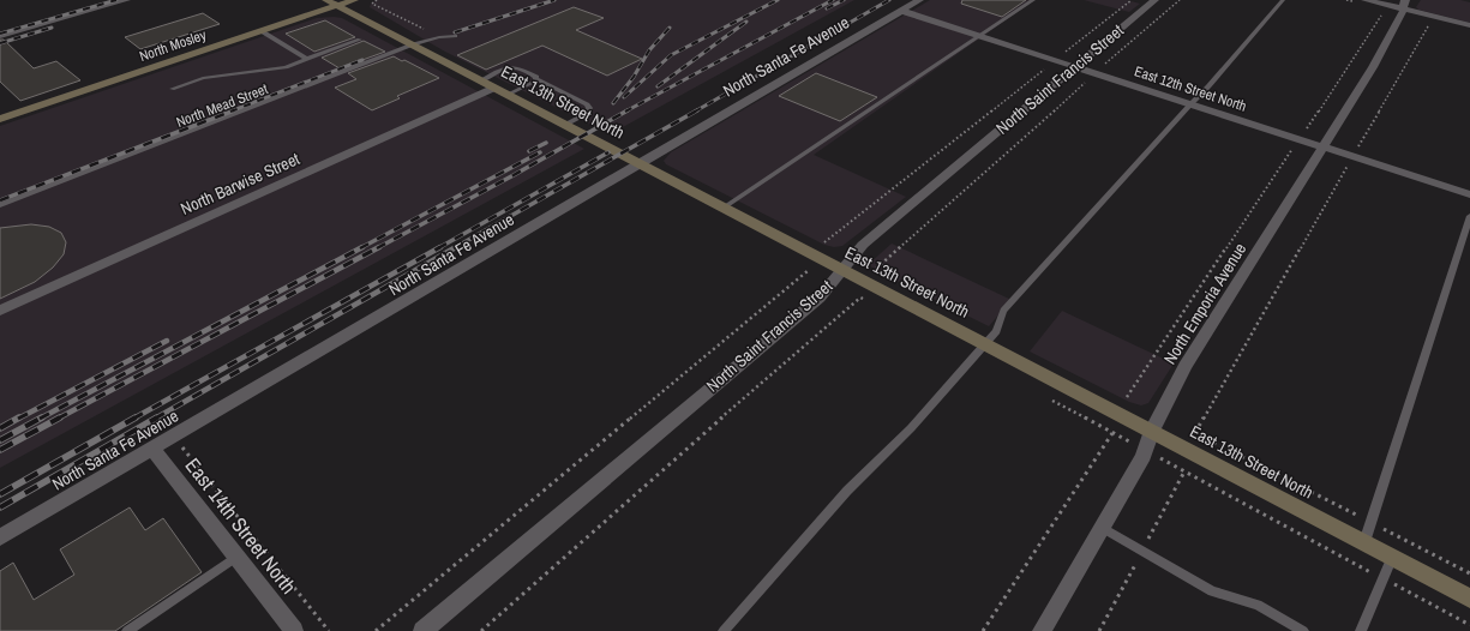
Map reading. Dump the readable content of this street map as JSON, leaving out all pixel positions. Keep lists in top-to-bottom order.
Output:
{
  "streets": {
    "main road": ["North Mosley", "East 13th Street North"],
    "street": [
      "North Santa Fe Avenue",
      "North Saint Francis Street",
      "East 12th Street North",
      "North Barwise Street",
      "North Emporia Avenue",
      "East 14th Street North"
    ],
    "lane": ["North Mead Street"]
  },
  "crossings": [
    ["North Mosley", "East 13th Street North"],
    ["North Santa Fe Avenue", "East 12th Street North"],
    ["North Santa Fe Avenue", "East 13th Street North"],
    ["North Santa Fe Avenue", "East 14th Street North"],
    ["North Saint Francis Street", "East 12th Street North"],
    ["North Saint Francis Street", "East 13th Street North"],
    ["East 12th Street North", "North Emporia Avenue"],
    ["East 13th Street North", "North Mead Street"],
    ["East 13th Street North", "North Barwise Street"],
    ["East 13th Street North", "North Emporia Avenue"]
  ]
}
